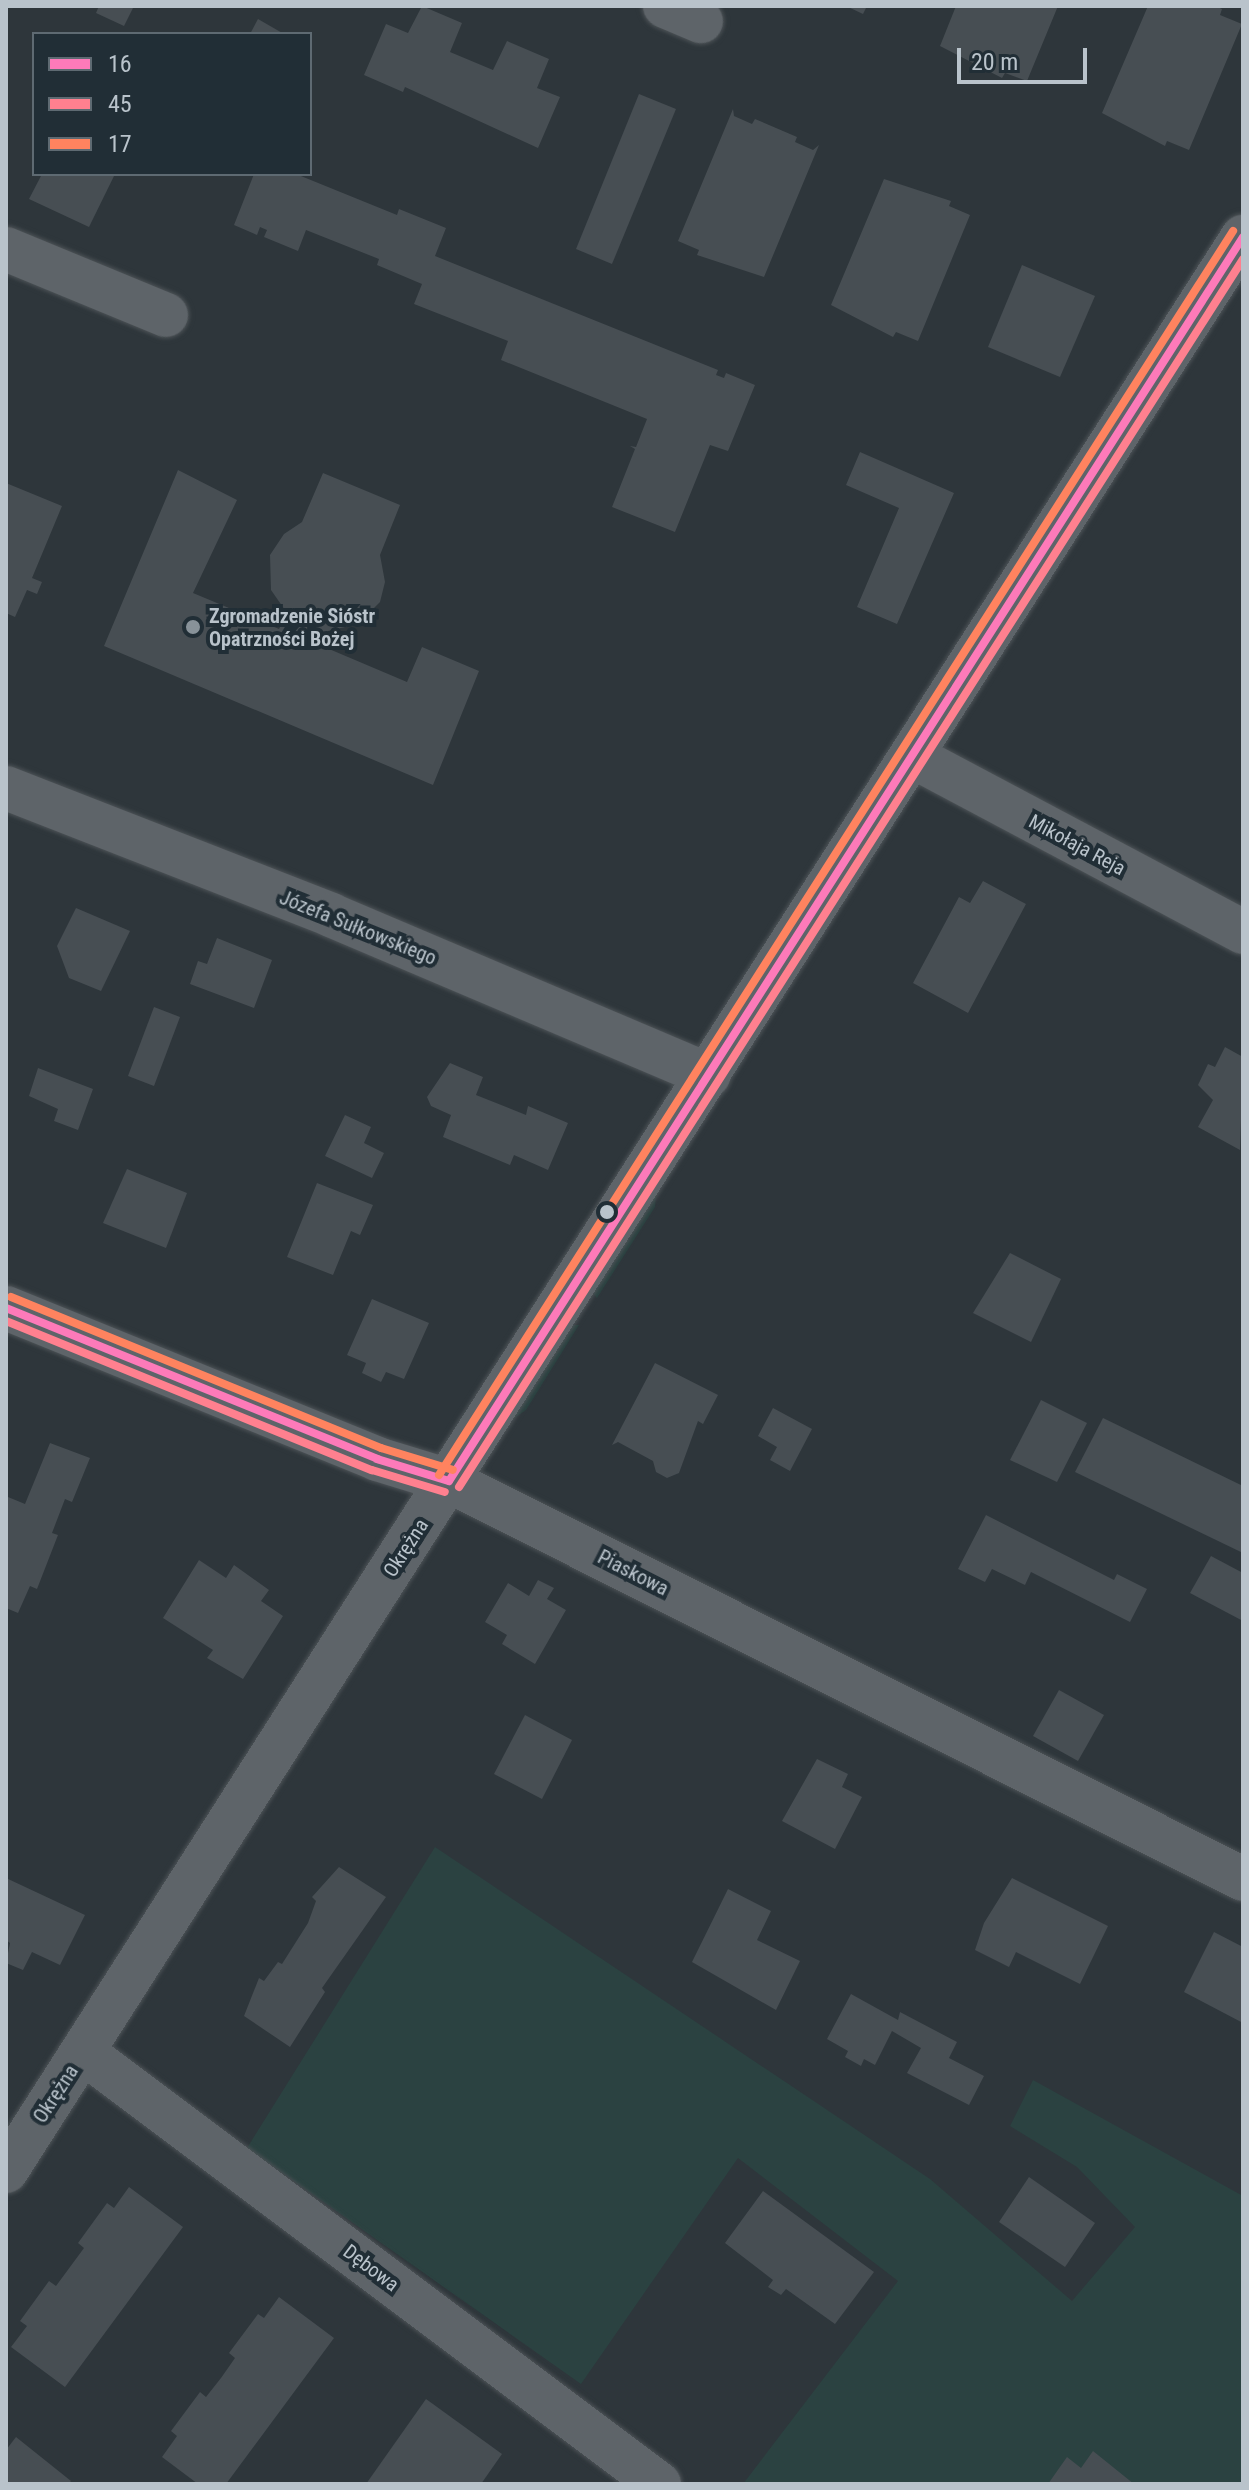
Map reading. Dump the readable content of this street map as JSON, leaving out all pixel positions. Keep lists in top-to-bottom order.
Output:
{
  "streets": {
    "street": [
      "Mikołaja Reja",
      "Józefa Sułkowskiego",
      "Okrężna",
      "Piaskowa",
      "Dębowa"
    ]
  },
  "crossings": [
    ["Mikołaja Reja", "Okrężna"],
    ["Józefa Sułkowskiego", "Okrężna"],
    ["Okrężna", "Piaskowa"],
    ["Okrężna", "Dębowa"]
  ],
  "places": ["Zgromadzenie Sióstr Opatrzności Bożej"],
  "lines": ["transit line 17", "transit line 16", "transit line 45"],
  "legend": ["16", "45", "17"],
  "scale_bar": "20 m"
}
